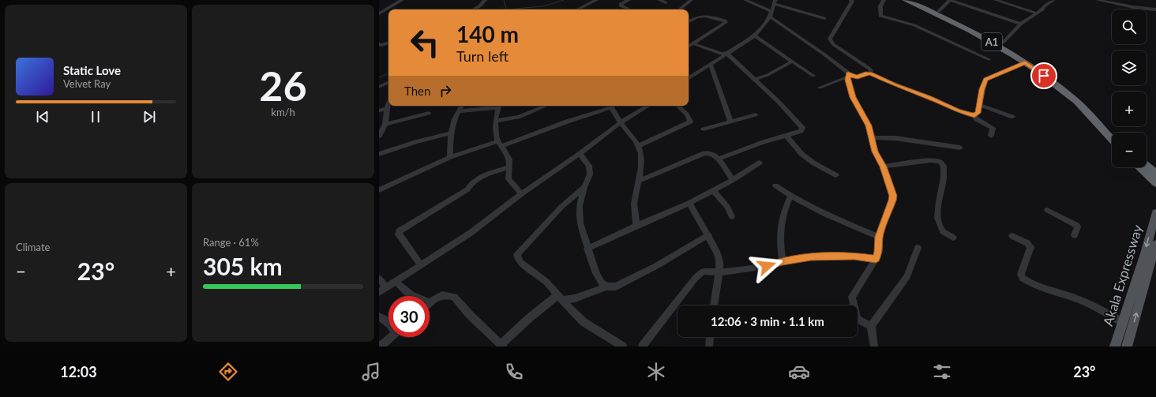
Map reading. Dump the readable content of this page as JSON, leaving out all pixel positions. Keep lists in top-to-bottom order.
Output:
{
  "streets": {
    "highway": ["A1"],
    "main road": ["Akala Expressway"]
  },
  "page": {
    "tile": [
      ["26", "km/h"],
      "Climate",
      ["Range · 61%", "305 km"]
    ],
    "map_buttons": ["+", "−"],
    "turn": ["140 m", "Turn left"],
    "song": ["Static Love", "Velvet Ray"],
    "then": "Then",
    "heat": ["−", "23°", "+"],
    "limit": "30",
    "trip": "12:06 · 3 min · 1.1 km",
    "tabs": ["12:03", "23°"]
  }
}
